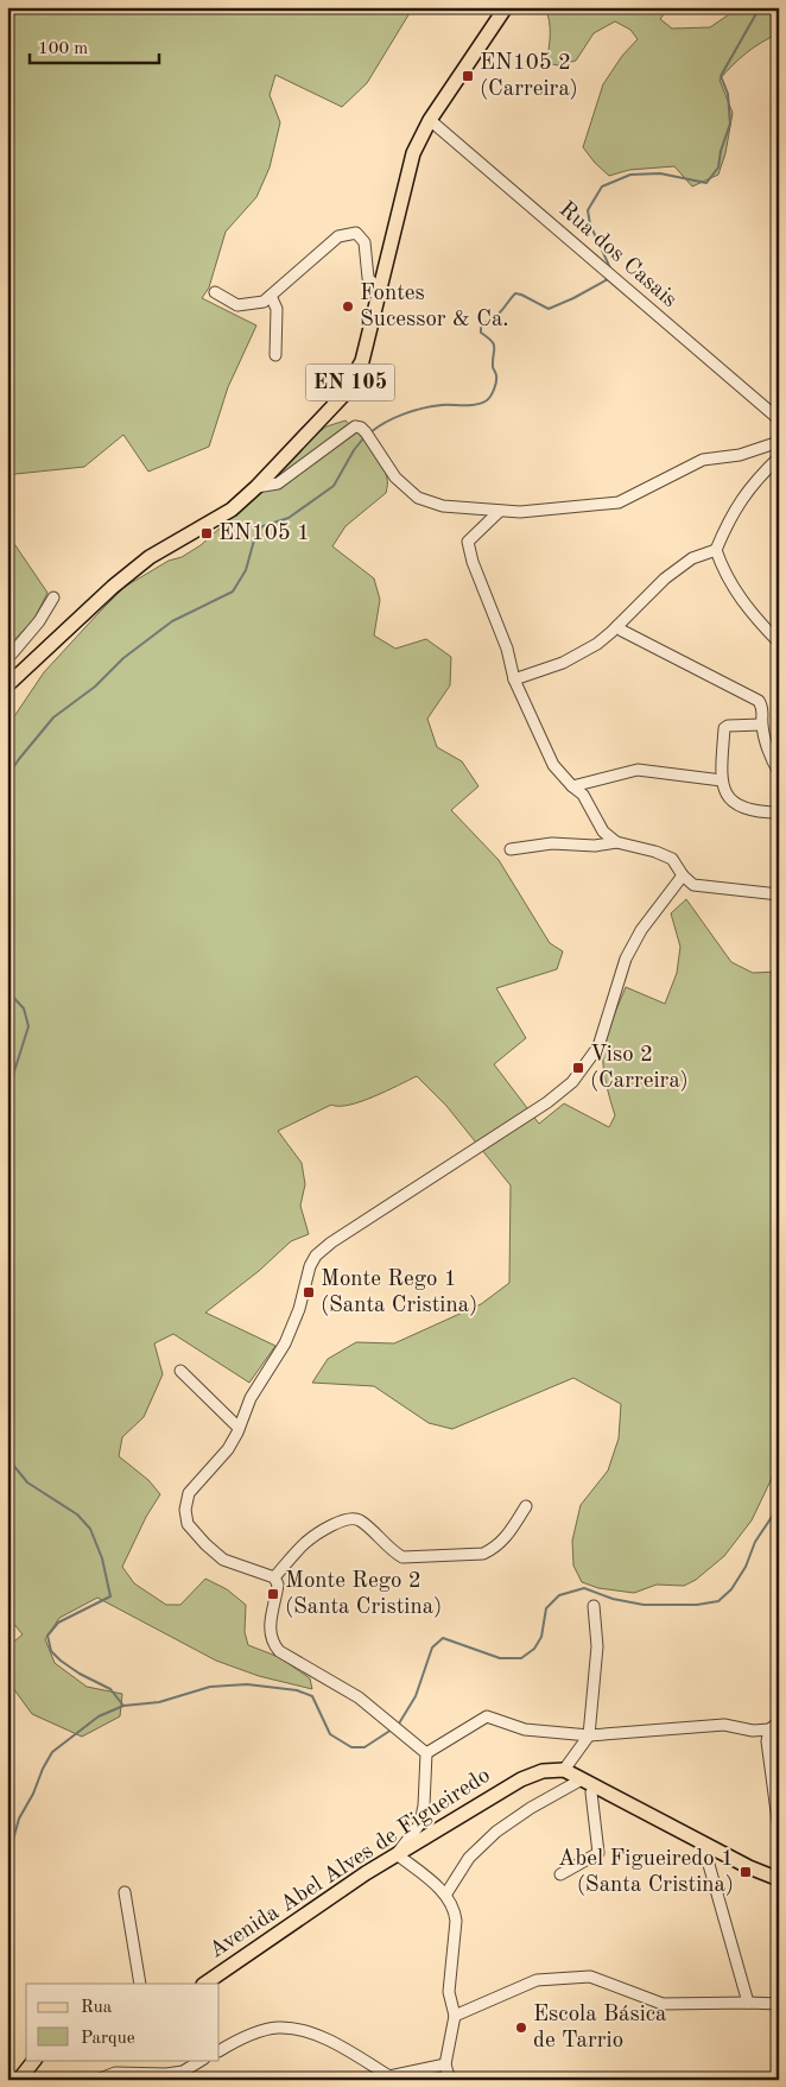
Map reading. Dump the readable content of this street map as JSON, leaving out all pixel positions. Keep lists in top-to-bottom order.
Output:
{
  "streets": {
    "main road": ["EN 105", "Avenida Abel Alves de Figueiredo"],
    "street": ["Rua dos Casais"]
  },
  "crossings": [
    ["Rua dos Casais", "EN 105"]
  ],
  "places": {
    "transit": [
      "EN105 2 (Carreira)",
      "EN105 1",
      "Viso 2 (Carreira)",
      "Monte Rego 1 (Santa Cristina)",
      "Monte Rego 2 (Santa Cristina)",
      "Abel Figueiredo 1 (Santa Cristina)"
    ],
    "other": ["Fontes Sucessor & Ca.", "Escola Básica de Tarrio"]
  },
  "legend": ["Rua", "Parque"],
  "scale_bar": "100 m"
}
